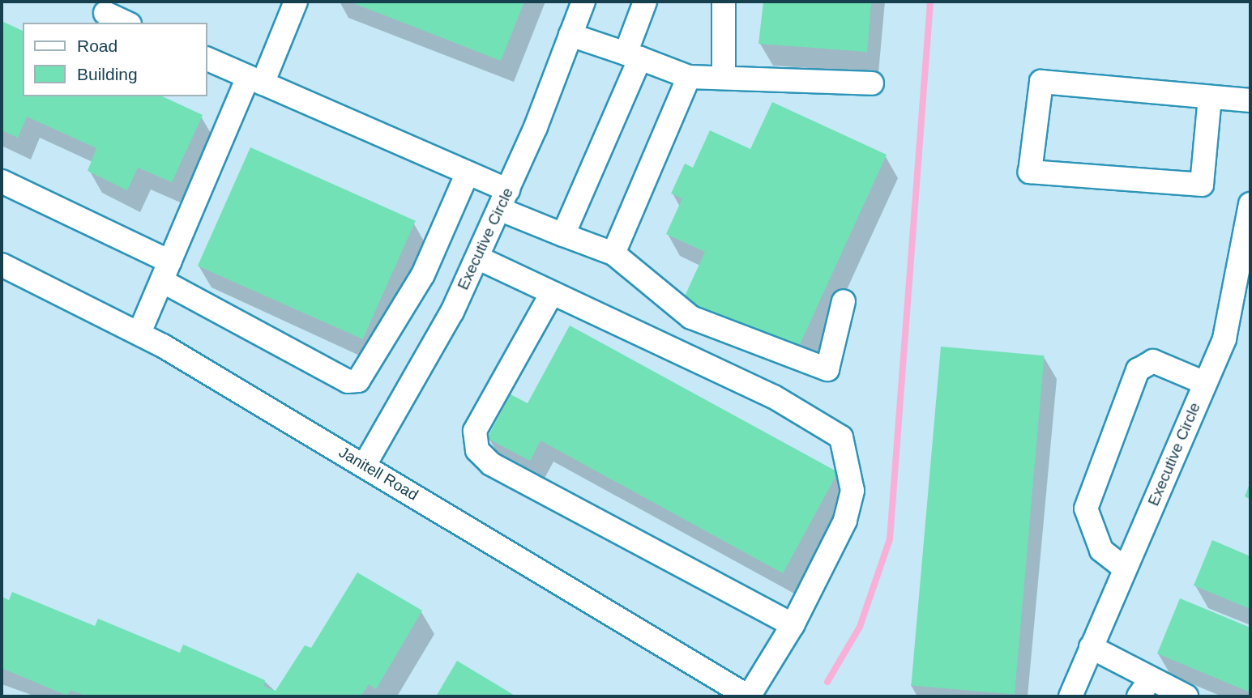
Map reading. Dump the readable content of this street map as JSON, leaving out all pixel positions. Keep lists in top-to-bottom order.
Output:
{
  "streets": {
    "street": ["Executive Circle", "Janitell Road"]
  },
  "crossings": [
    ["Executive Circle", "Janitell Road"]
  ],
  "legend": ["Road", "Building"]
}
